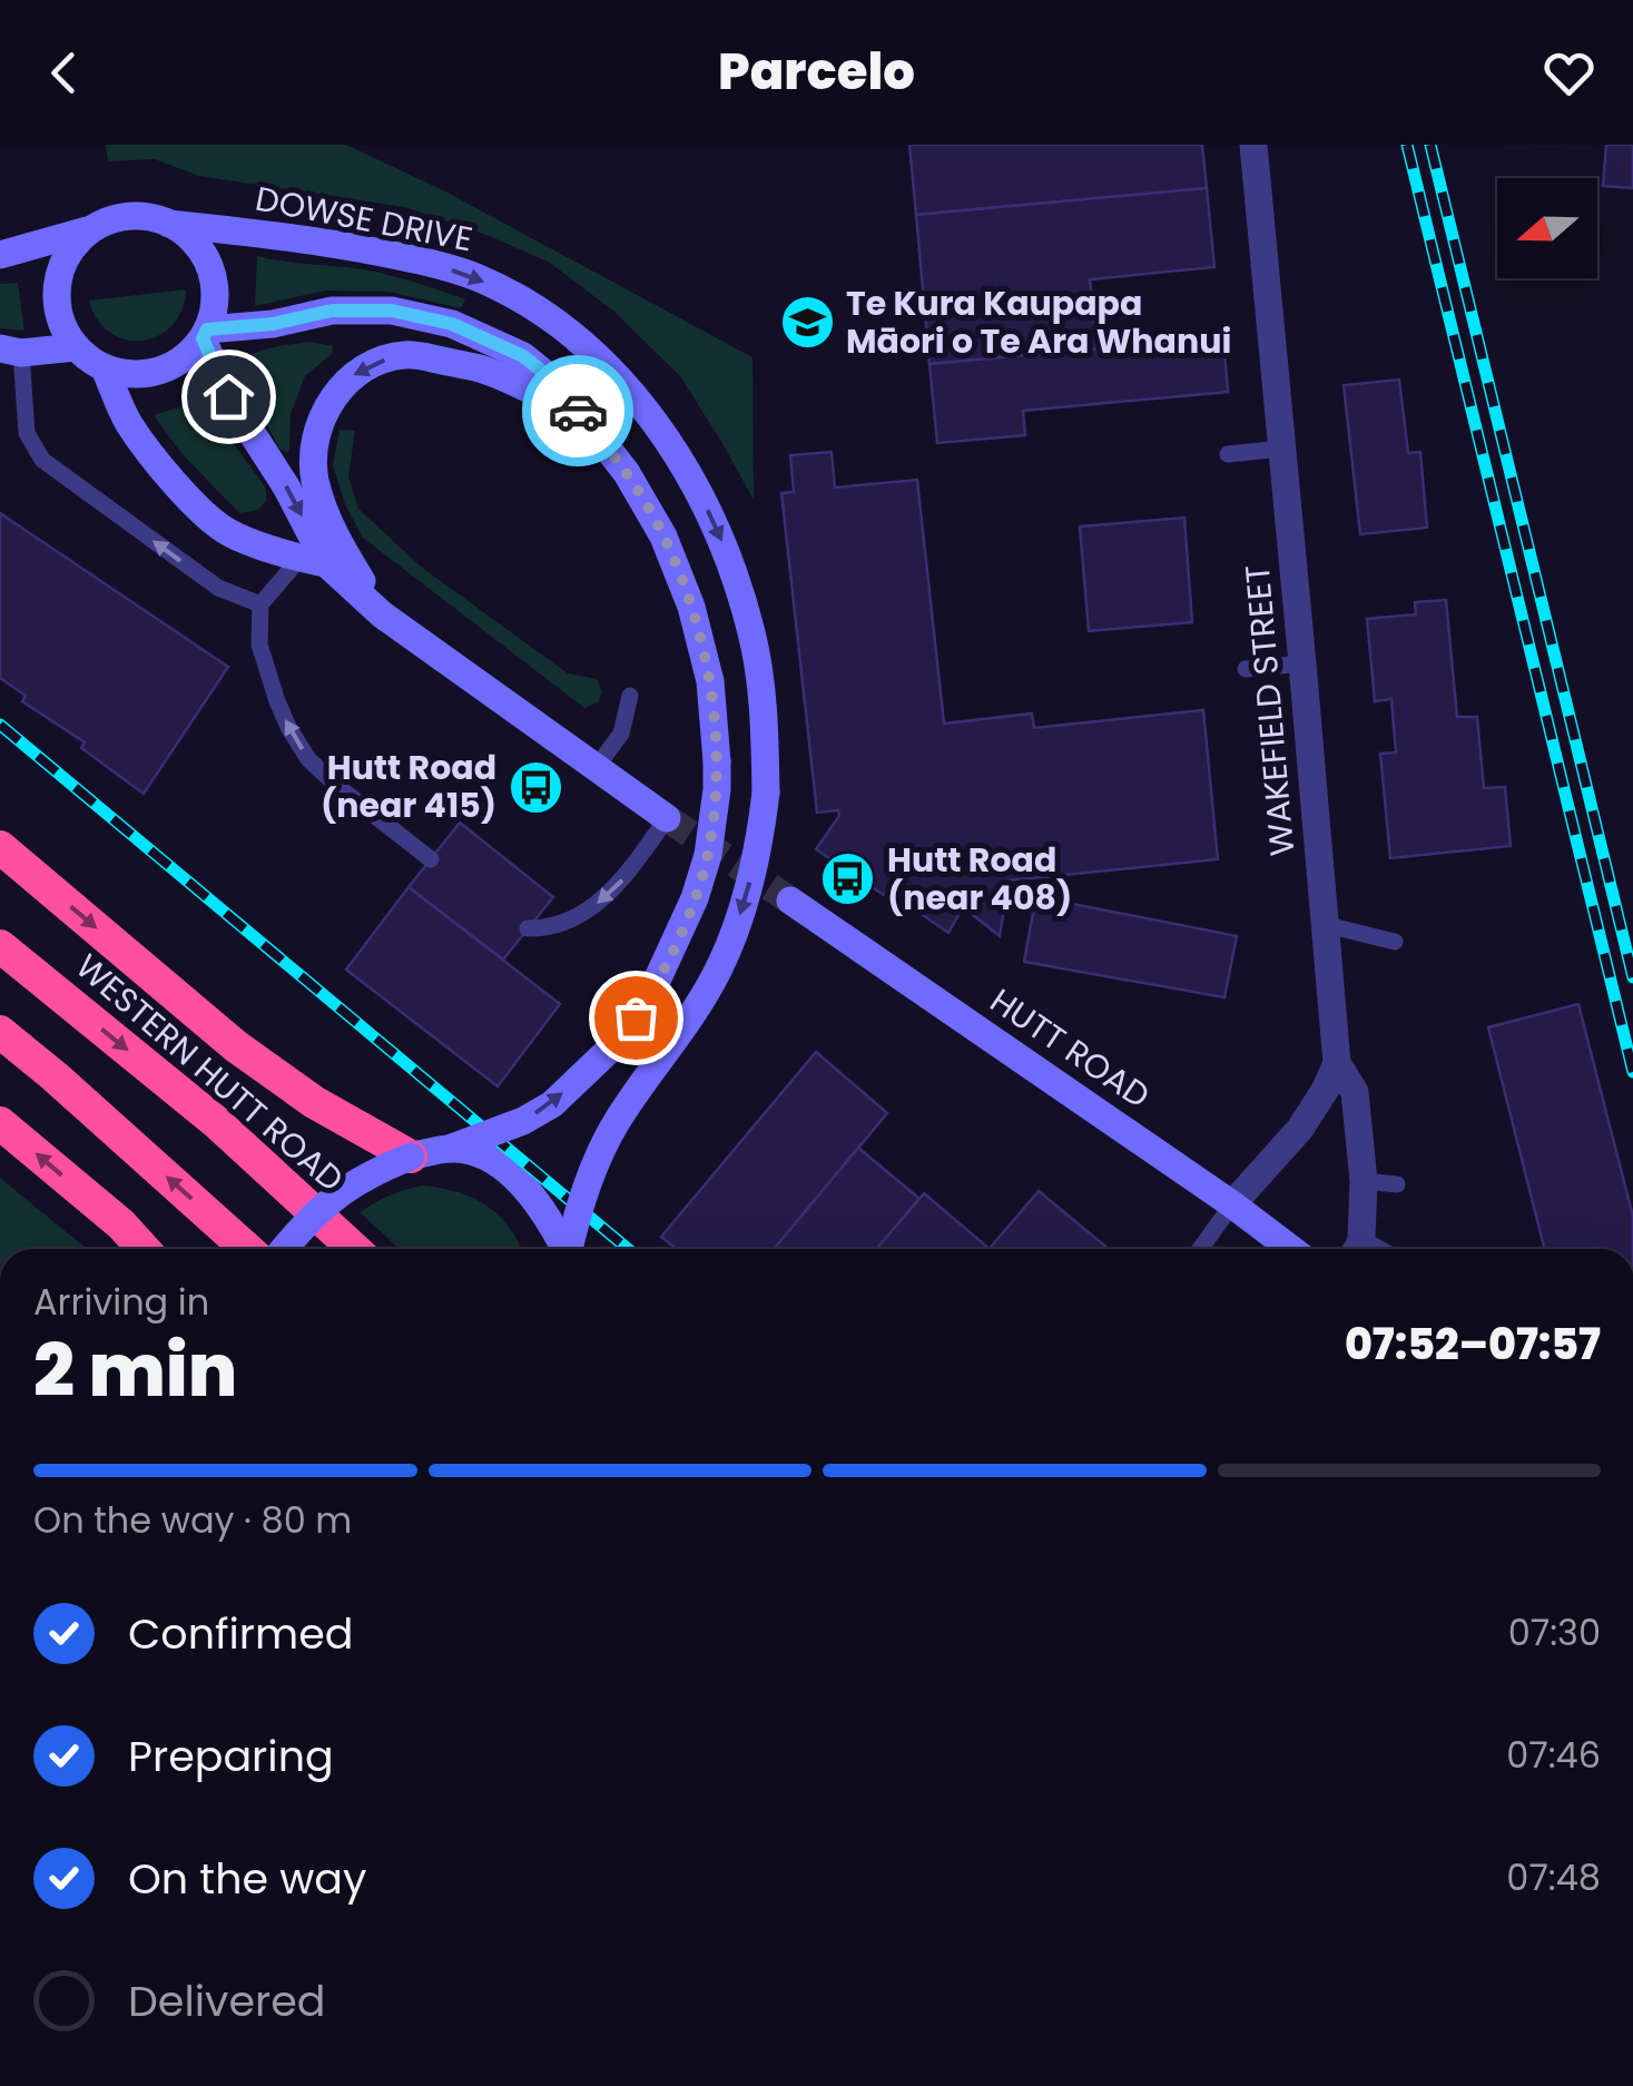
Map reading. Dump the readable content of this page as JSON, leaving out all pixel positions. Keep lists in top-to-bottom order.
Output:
{
  "streets": {
    "highway": ["WESTERN HUTT ROAD"],
    "main road": ["DOWSE DRIVE", "HUTT ROAD"],
    "street": ["WAKEFIELD STREET"]
  },
  "places": {
    "school or university": ["Te Kura Kaupapa Māori o Te Ara Whanui"],
    "bus stop": ["Hutt Road (near 415)", "Hutt Road (near 408)"]
  },
  "north": "left",
  "page": {
    "header": "Parcelo",
    "heading": ["2 min", "Arriving in", "07:52–07:57"],
    "bar": "On the way · 80 m",
    "list": [
      ["Confirmed", "07:30"],
      ["Preparing", "07:46"],
      ["On the way", "07:48"],
      "Delivered"
    ]
  }
}
